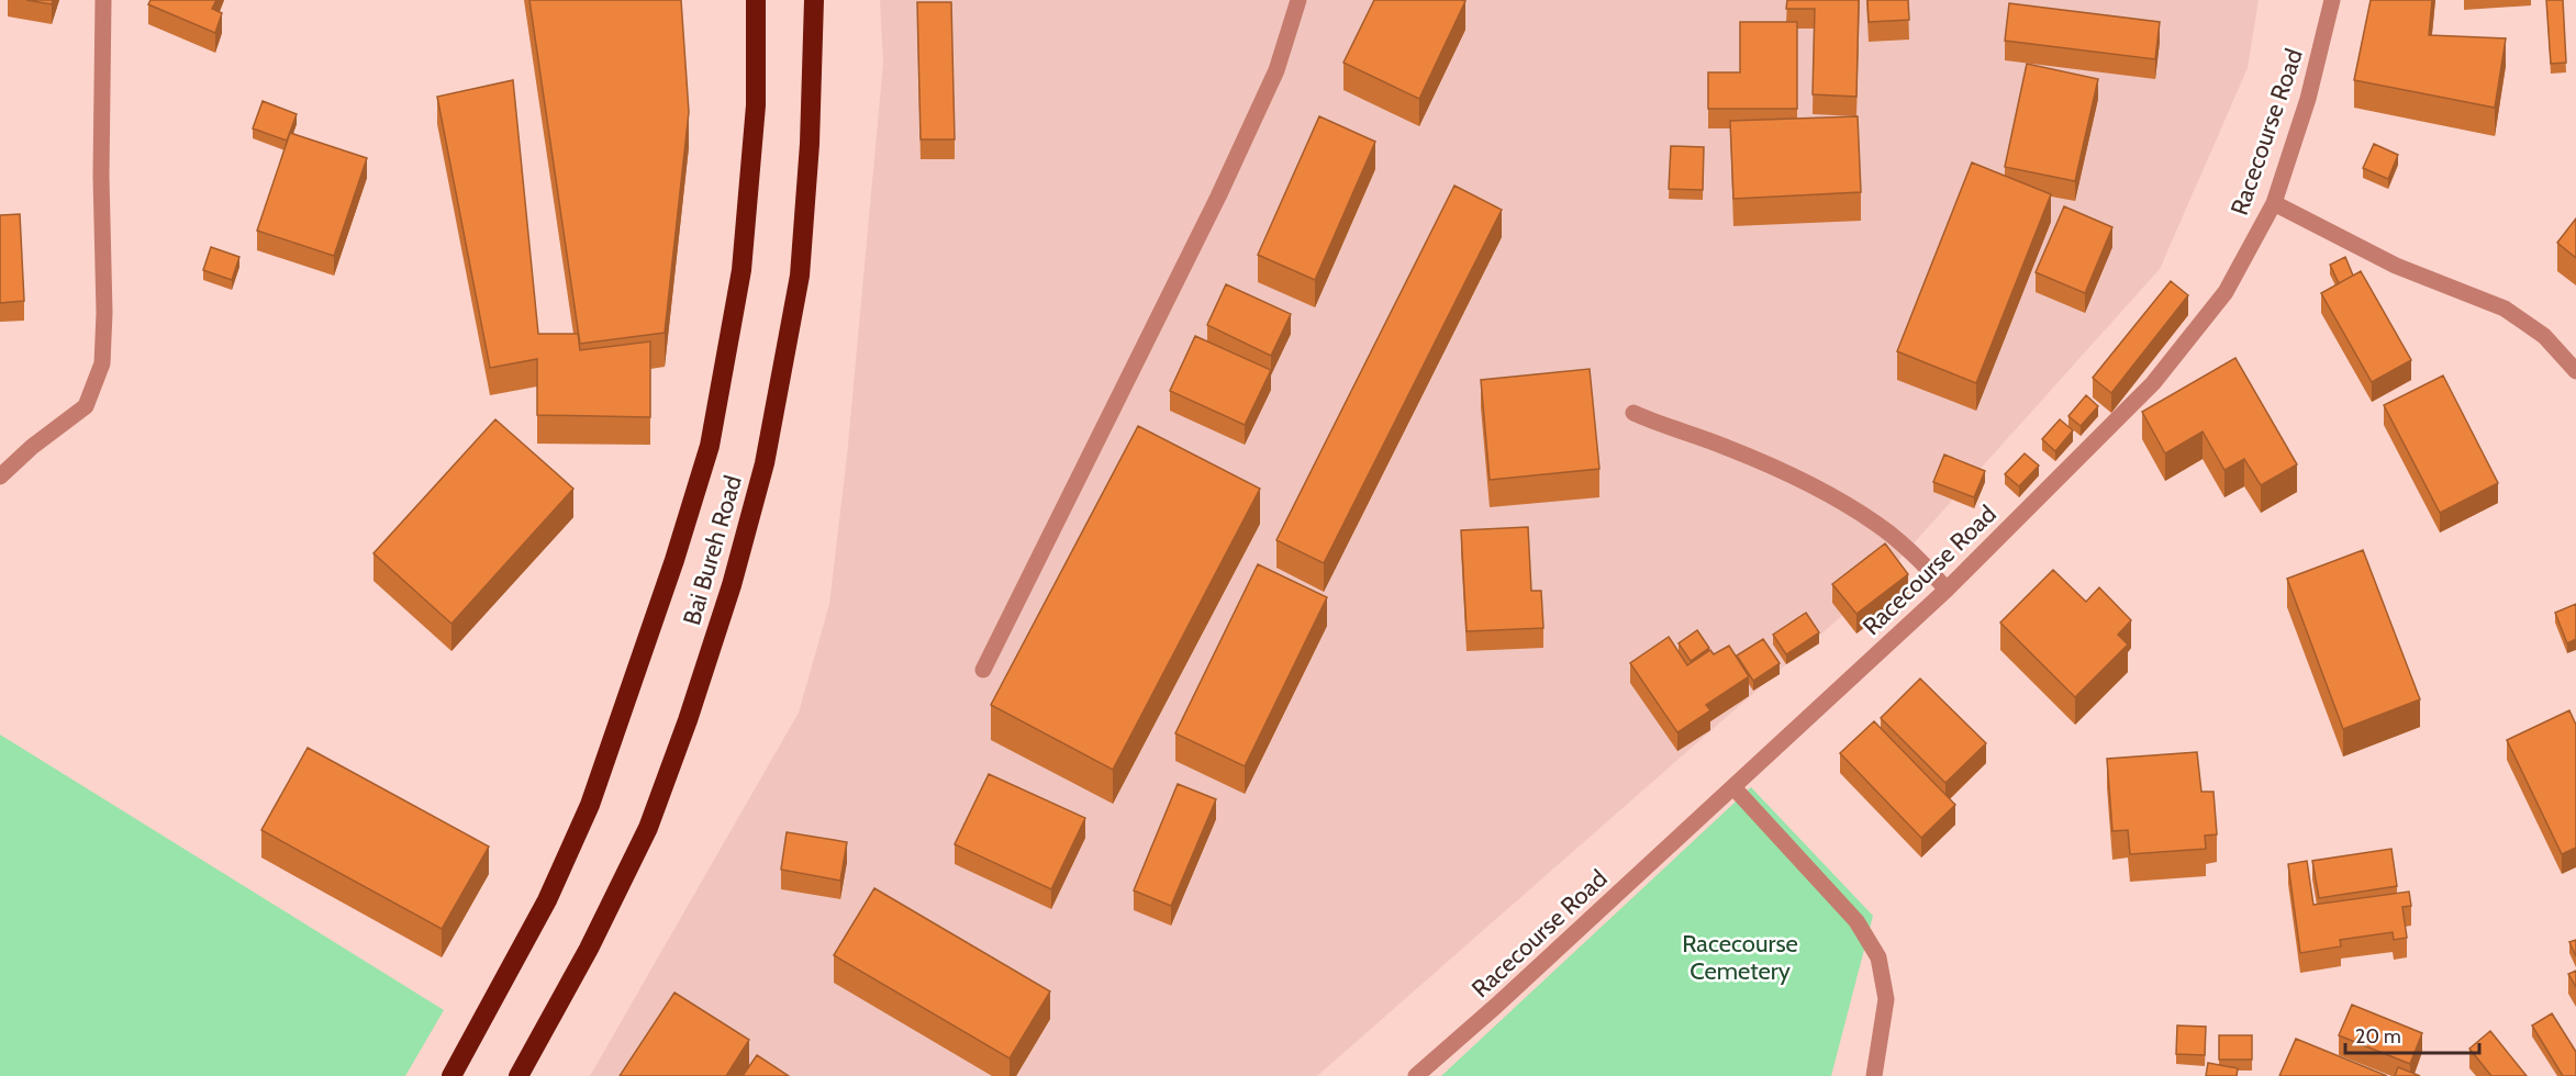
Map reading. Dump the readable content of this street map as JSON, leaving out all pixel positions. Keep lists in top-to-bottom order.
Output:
{
  "streets": {
    "highway": ["Bai Bureh Road"],
    "street": ["Racecourse Road"]
  },
  "parks": ["Racecourse Cemetery"],
  "scale_bar": "20 m"
}
